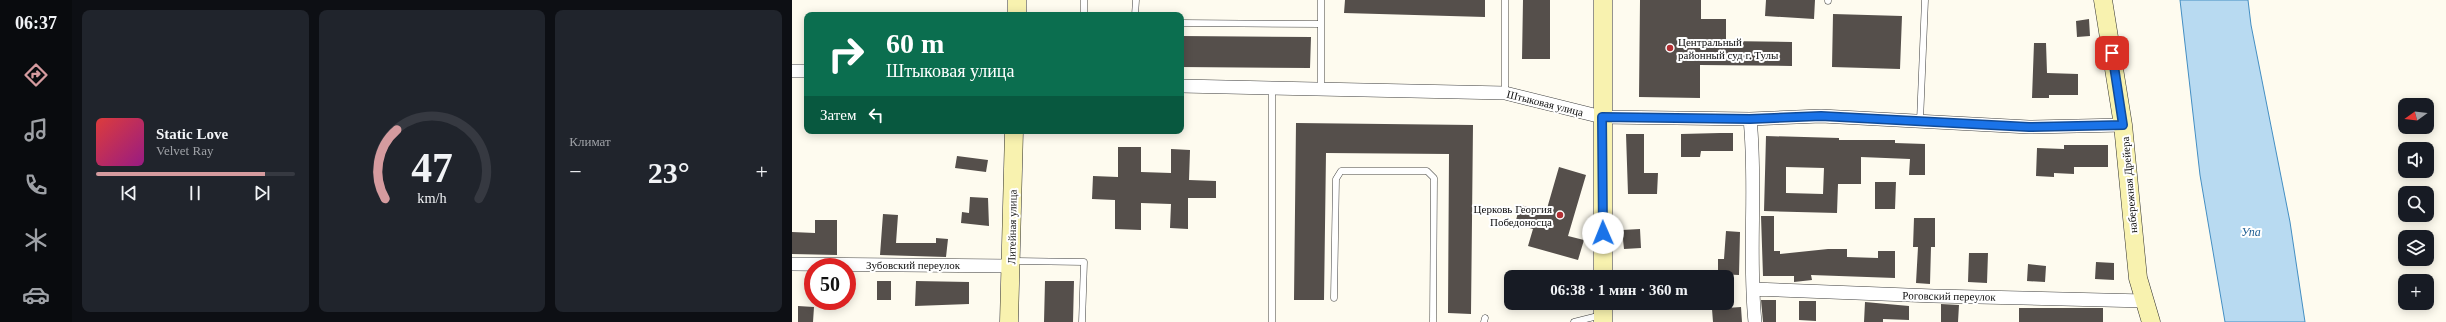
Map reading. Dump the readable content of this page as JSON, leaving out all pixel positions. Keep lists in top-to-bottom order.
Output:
{
  "streets": {
    "main road": ["набережная Дрейера", "Литейная улица"],
    "street": ["Штыковая улица", "Зубовский переулок", "Роговский переулок"]
  },
  "crossings": [
    ["Штыковая улица", "набережная Дрейера"],
    ["набережная Дрейера", "Роговский переулок"],
    ["Литейная улица", "Зубовский переулок"]
  ],
  "water": ["Упа"],
  "places": ["Центральный районный суд г. Тулы", "Церковь Георгия Победоносца"],
  "north": "left",
  "page": {
    "tabs": "06:37",
    "tile": "Климат",
    "turn": ["60 m", "Штыковая улица"],
    "then": "Затем",
    "map_buttons": "+",
    "song": ["Static Love", "Velvet Ray"],
    "heat": ["−", "23°", "+"],
    "limit": "50",
    "trip": "06:38 · 1 мин · 360 m",
    "gauge": ["47", "km/h"]
  }
}
